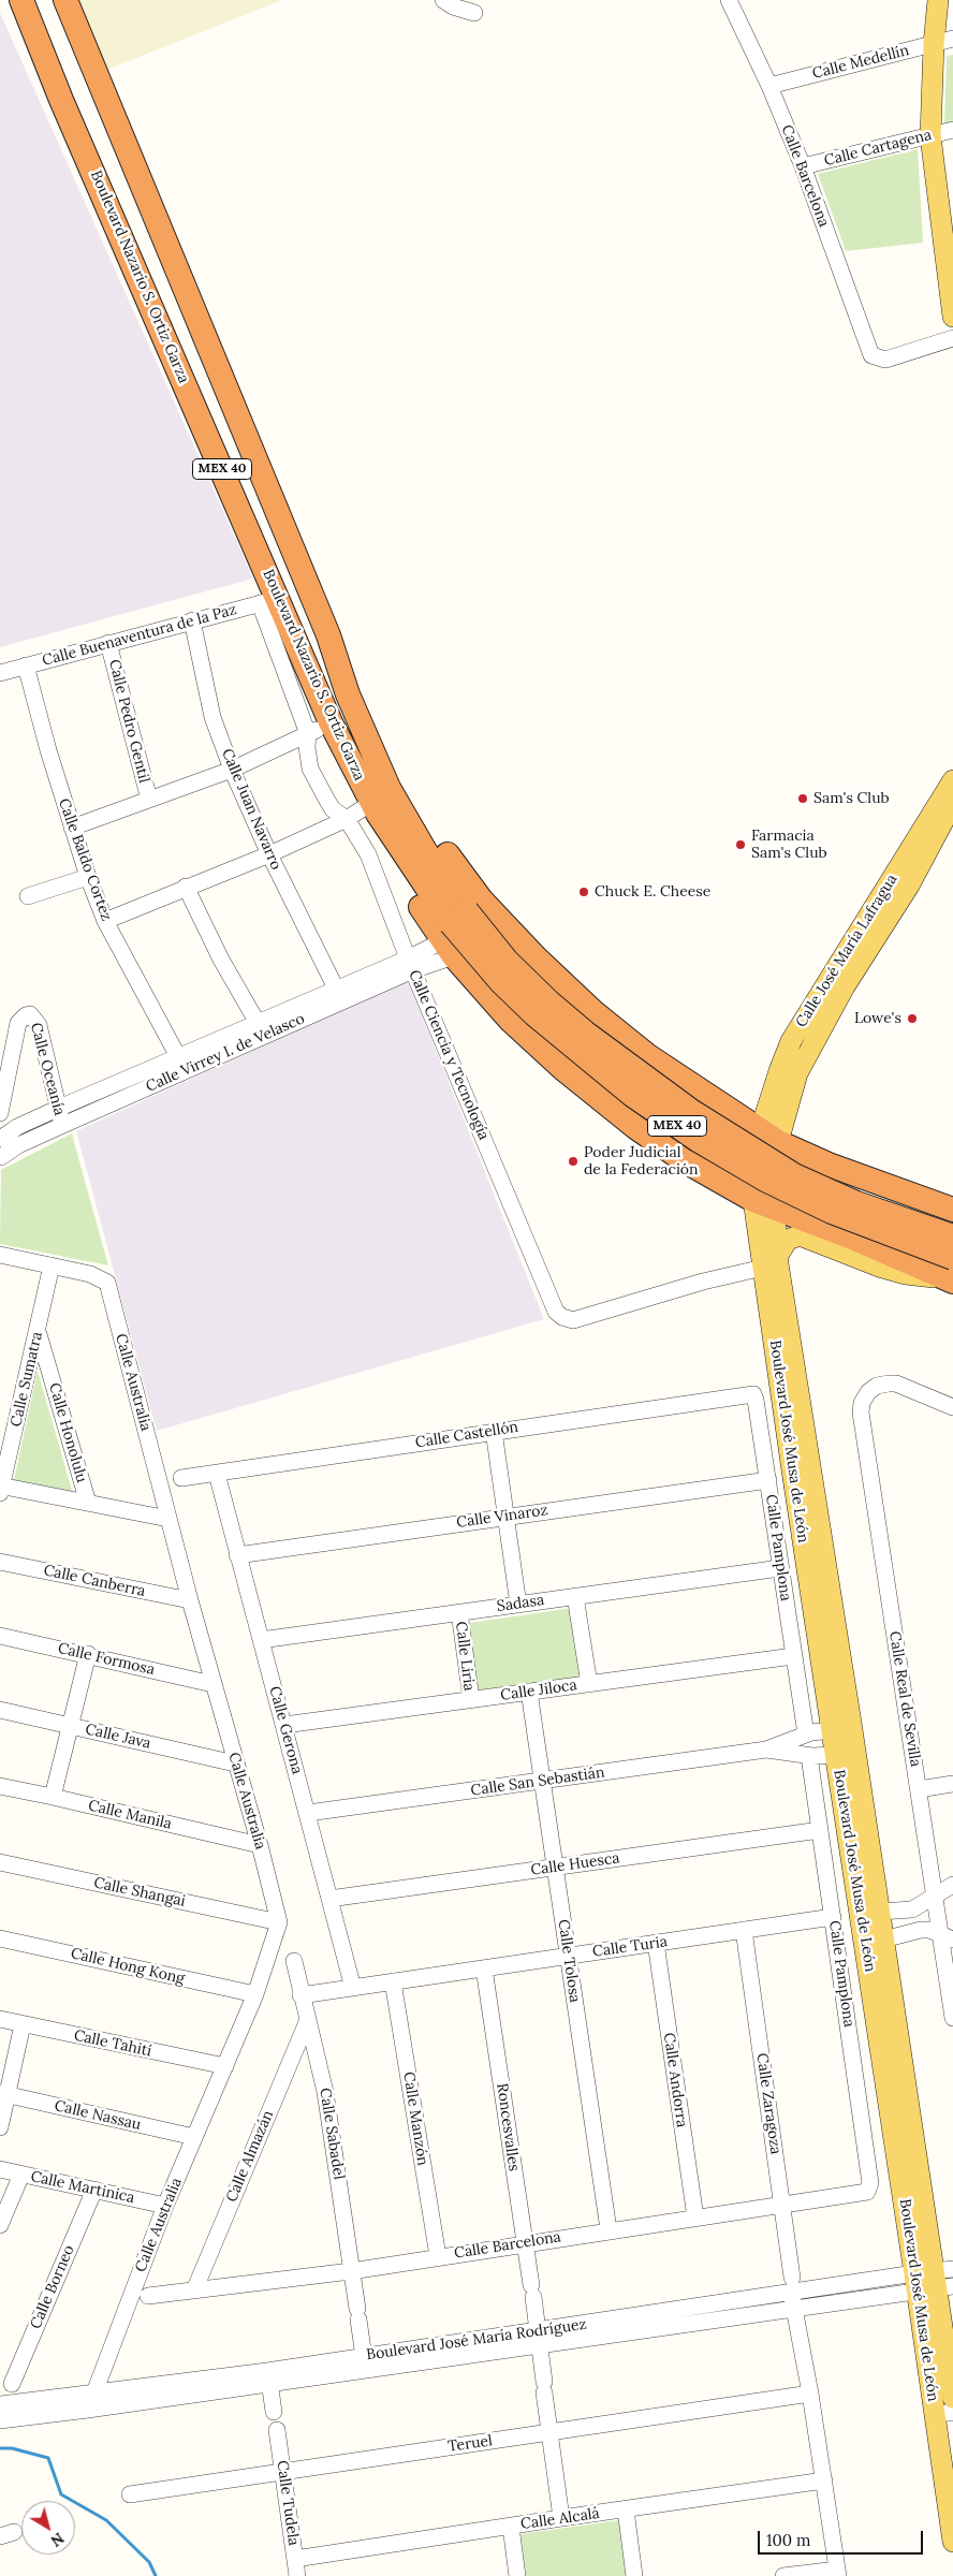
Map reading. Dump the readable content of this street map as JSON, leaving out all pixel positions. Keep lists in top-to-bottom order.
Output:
{
  "streets": {
    "highway": ["Boulevard Nazario S. Ortiz Garza", "MEX 40"],
    "main road": ["Calle José María Lafragua", "Boulevard José Musa de León"],
    "street": [
      "Calle Medellín",
      "Calle Cartagena",
      "Calle Barcelona",
      "Calle Buenaventura de la Paz",
      "Calle Pedro Gentil",
      "Calle Juan Navarro",
      "Calle Baldo Cortez",
      "Calle Virrey I. de Velasco",
      "Calle Ciencia y Tecnología",
      "Calle Oceanía",
      "Calle Sumatra",
      "Calle Australia",
      "Calle Honolulu",
      "Calle Castellón",
      "Calle Vinaroz",
      "Calle Pamplona",
      "Calle Canberra",
      "Sadasa",
      "Calle Liria",
      "Calle Formosa",
      "Calle Jiloca",
      "Calle Real de Sevilla",
      "Calle Gerona",
      "Calle Java",
      "Calle San Sebastián",
      "Calle Manila",
      "Calle Huesca",
      "Calle Shangai",
      "Calle Turia",
      "Calle Tolosa",
      "Calle Hong Kong",
      "Calle Tahití",
      "Calle Andorra",
      "Calle Zaragoza",
      "Calle Nassau",
      "Calle Manzón",
      "Roncesvalles",
      "Calle Sabadel",
      "Calle Almazán",
      "Calle Martinica",
      "Calle Borneo",
      "Boulevard José María Rodríguez",
      "Teruel",
      "Calle Tudela",
      "Calle Alcalá"
    ]
  },
  "crossings": [
    ["Calle Medellín", "Calle Barcelona"],
    ["Calle Cartagena", "Calle Barcelona"],
    ["Calle Barcelona", "Calle Pamplona"],
    ["Calle Barcelona", "Calle Tolosa"],
    ["Calle Barcelona", "Calle Andorra"],
    ["Calle Barcelona", "Calle Zaragoza"],
    ["Calle Barcelona", "Calle Manzón"],
    ["Calle Barcelona", "Roncesvalles"],
    ["Calle Barcelona", "Calle Sabadel"],
    ["Calle Barcelona", "Calle Almazán"],
    ["Boulevard Nazario S. Ortiz Garza", "Calle Buenaventura de la Paz"],
    ["Boulevard Nazario S. Ortiz Garza", "Calle Virrey I. de Velasco"],
    ["Boulevard Nazario S. Ortiz Garza", "Calle Ciencia y Tecnología"],
    ["Calle Buenaventura de la Paz", "Calle Pedro Gentil"],
    ["Calle Buenaventura de la Paz", "Calle Juan Navarro"],
    ["Calle Buenaventura de la Paz", "Calle Baldo Cortez"],
    ["Calle Buenaventura de la Paz", "Calle Ciencia y Tecnología"],
    ["Calle Juan Navarro", "Calle Virrey I. de Velasco"],
    ["Calle Baldo Cortez", "Calle Virrey I. de Velasco"],
    ["Calle José María Lafragua", "Boulevard José Musa de León"],
    ["Calle Virrey I. de Velasco", "Calle Ciencia y Tecnología"],
    ["Calle Virrey I. de Velasco", "Calle Oceanía"],
    ["Calle Ciencia y Tecnología", "Boulevard José Musa de León"],
    ["Calle Sumatra", "Calle Australia"],
    ["Calle Sumatra", "Calle Honolulu"],
    ["Calle Australia", "Calle Canberra"],
    ["Calle Australia", "Calle Formosa"],
    ["Calle Australia", "Calle Java"],
    ["Calle Australia", "Calle Manila"],
    ["Calle Australia", "Calle Shangai"],
    ["Calle Australia", "Calle Hong Kong"],
    ["Calle Australia", "Calle Tahití"],
    ["Calle Australia", "Calle Nassau"],
    ["Calle Australia", "Calle Martinica"],
    ["Calle Australia", "Boulevard José María Rodríguez"],
    ["Calle Castellón", "Calle Pamplona"],
    ["Calle Castellón", "Calle Gerona"],
    ["Boulevard José Musa de León", "Calle San Sebastián"],
    ["Boulevard José Musa de León", "Boulevard José María Rodríguez"],
    ["Calle Vinaroz", "Calle Pamplona"],
    ["Calle Vinaroz", "Calle Gerona"],
    ["Calle Pamplona", "Sadasa"],
    ["Calle Pamplona", "Calle Jiloca"],
    ["Calle Pamplona", "Calle San Sebastián"],
    ["Calle Pamplona", "Calle Huesca"],
    ["Calle Pamplona", "Calle Turia"],
    ["Sadasa", "Calle Liria"],
    ["Sadasa", "Calle Gerona"],
    ["Calle Liria", "Calle Jiloca"],
    ["Calle Jiloca", "Calle Gerona"],
    ["Calle Jiloca", "Calle Tolosa"],
    ["Calle Gerona", "Calle San Sebastián"],
    ["Calle Gerona", "Calle Huesca"],
    ["Calle Gerona", "Calle Turia"],
    ["Calle San Sebastián", "Calle Tolosa"],
    ["Calle Huesca", "Calle Tolosa"],
    ["Calle Turia", "Calle Tolosa"],
    ["Calle Turia", "Calle Andorra"],
    ["Calle Turia", "Calle Zaragoza"],
    ["Calle Turia", "Calle Manzón"],
    ["Calle Turia", "Roncesvalles"],
    ["Calle Turia", "Calle Sabadel"],
    ["Calle Zaragoza", "Boulevard José María Rodríguez"],
    ["Calle Zaragoza", "Teruel"],
    ["Calle Zaragoza", "Calle Alcalá"],
    ["Roncesvalles", "Boulevard José María Rodríguez"],
    ["Roncesvalles", "Teruel"],
    ["Calle Sabadel", "Calle Almazán"],
    ["Calle Sabadel", "Boulevard José María Rodríguez"],
    ["Calle Martinica", "Calle Borneo"],
    ["Teruel", "Calle Tudela"],
    ["Calle Tudela", "Calle Alcalá"]
  ],
  "places": [
    "Sam's Club",
    "Farmacia Sam's Club",
    "Chuck E. Cheese",
    "Lowe's",
    "Poder Judicial de la Federación"
  ],
  "scale_bar": "100 m",
  "north": "bottom right"
}
